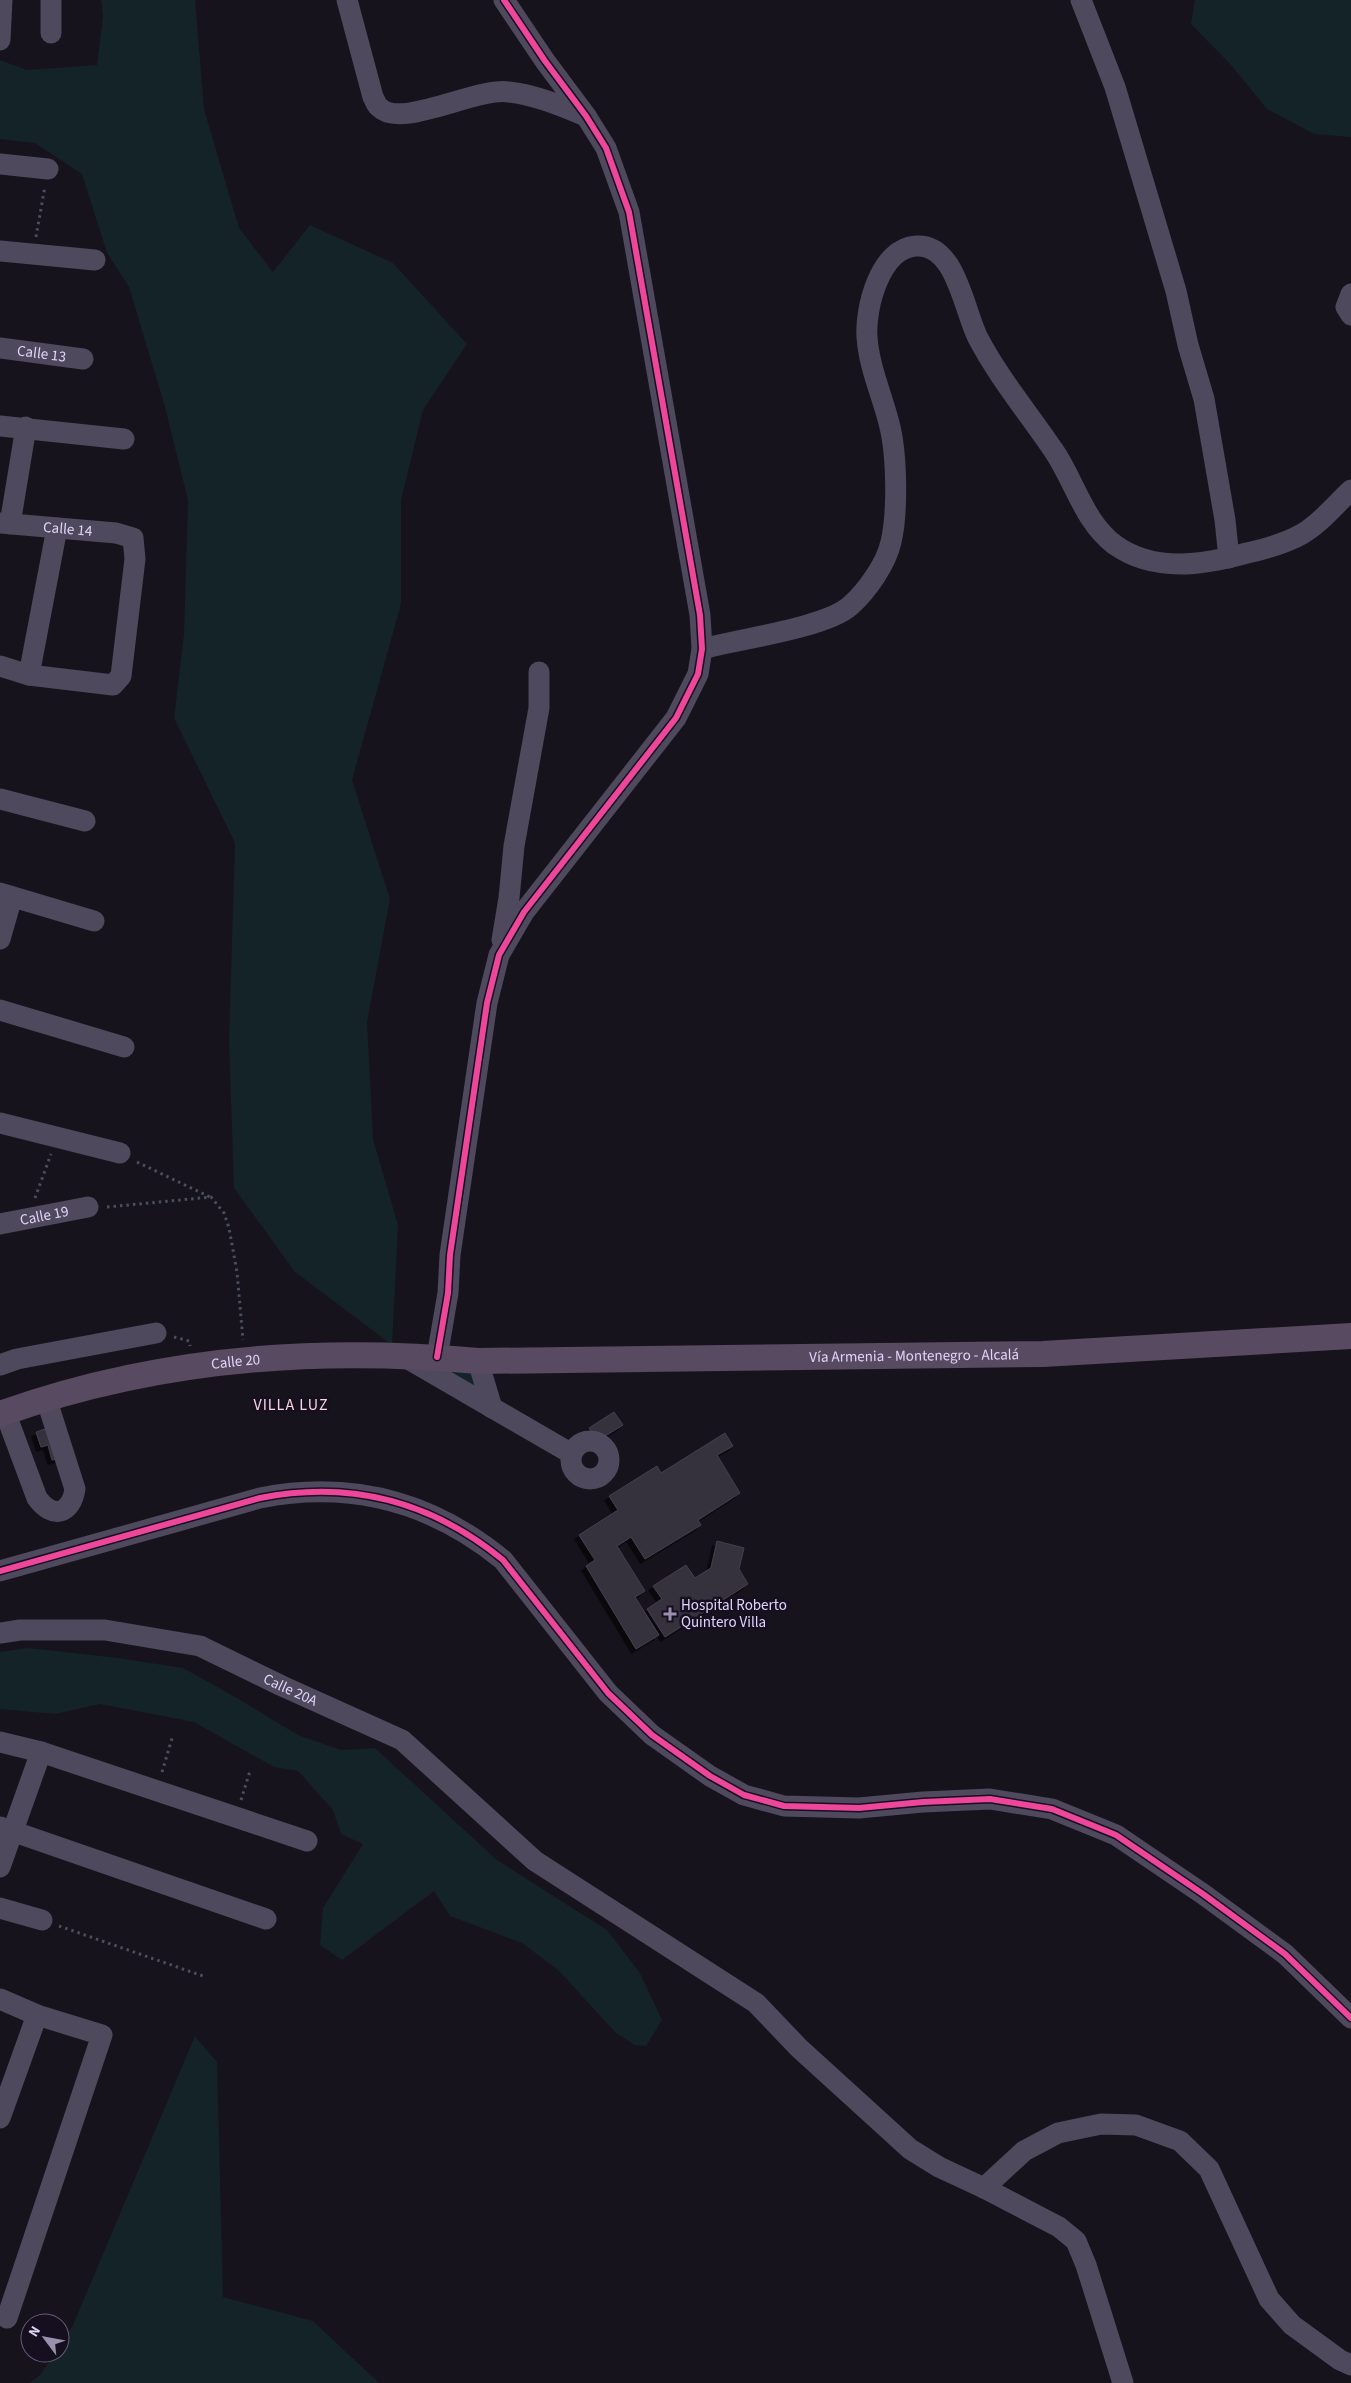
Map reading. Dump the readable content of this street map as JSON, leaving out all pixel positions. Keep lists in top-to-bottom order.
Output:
{
  "streets": {
    "main road": ["Vía Armenia - Montenegro - Alcalá", "Calle 20"],
    "street": [
      "Calle 13",
      "Calle 14",
      "Calle 19",
      "Calle 20A"
    ]
  },
  "crossings": [
    ["Vía Armenia - Montenegro - Alcalá", "Calle 20"]
  ],
  "districts": ["VILLA LUZ"],
  "places": {
    "health": ["Hospital Roberto Quintero Villa"]
  },
  "north": "top left"
}
